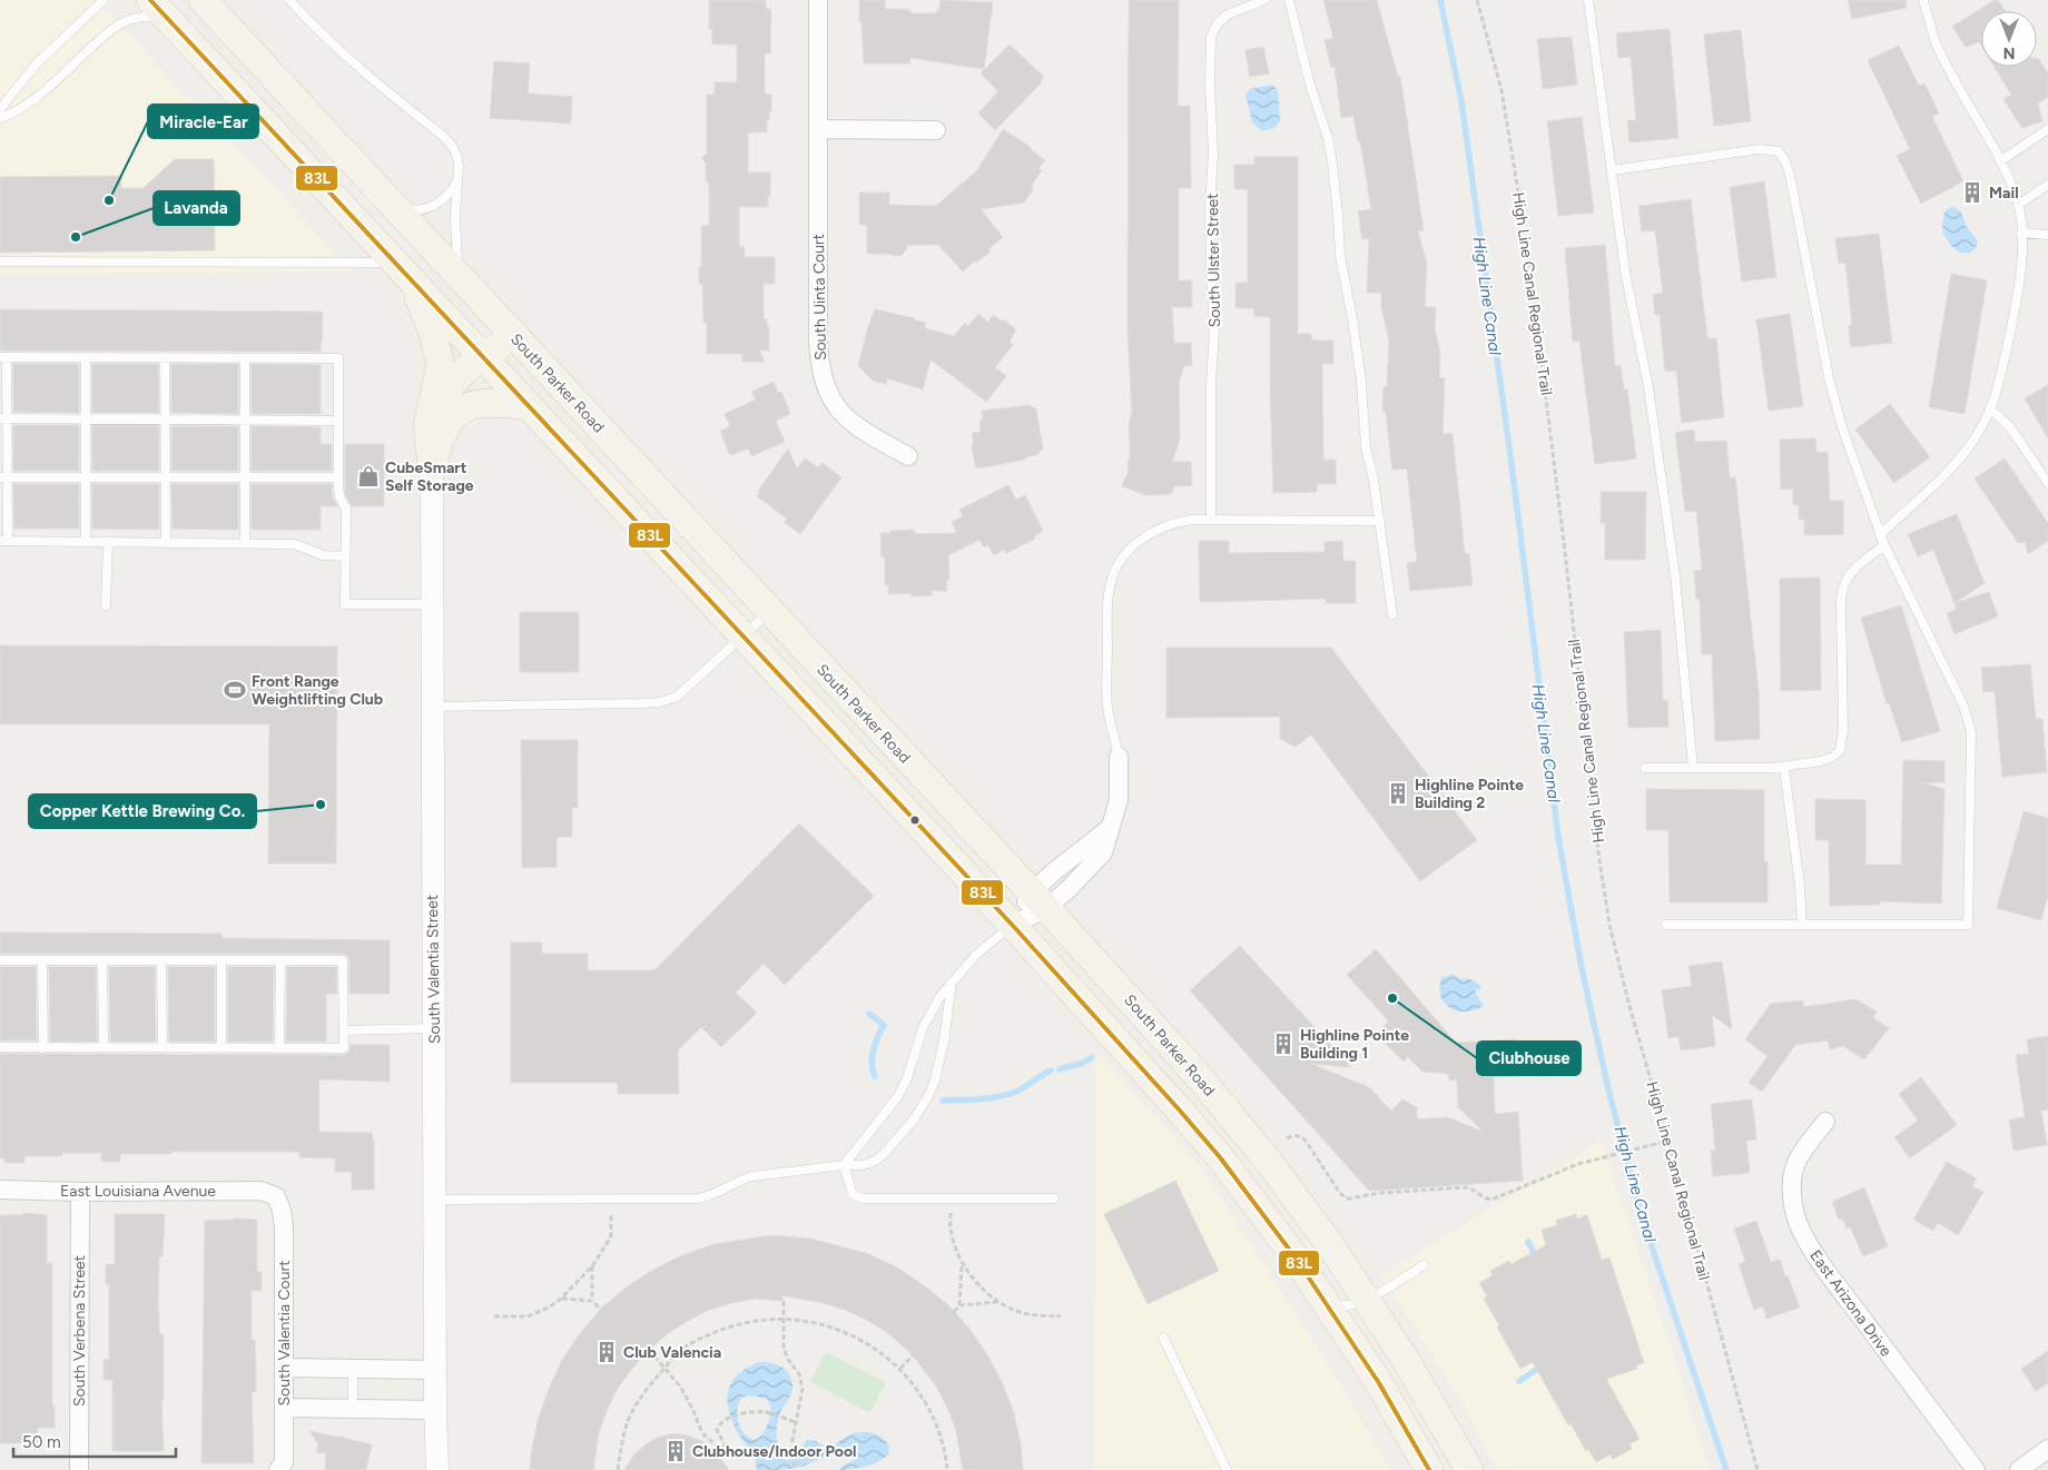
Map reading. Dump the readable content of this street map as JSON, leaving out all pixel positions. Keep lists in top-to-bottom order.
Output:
{
  "streets": {
    "main road": ["South Parker Road"],
    "street": [
      "South Uinta Court",
      "South Valentia Street",
      "East Louisiana Avenue",
      "East Arizona Drive",
      "South Verbena Street",
      "South Valentia Court"
    ],
    "lane": ["South Ulster Street"],
    "path": ["High Line Canal Regional Trail"]
  },
  "crossings": [
    ["East Louisiana Avenue", "South Verbena Street"],
    ["East Louisiana Avenue", "South Valentia Court"]
  ],
  "water": ["High Line Canal"],
  "places": {
    "building": [
      "Mail",
      "Highline Pointe Building 2",
      "Highline Pointe Building 1",
      "Club Valencia",
      "Clubhouse/Indoor Pool"
    ],
    "other": [
      "Miracle-Ear",
      "Lavanda",
      "Copper Kettle Brewing Co.",
      "Clubhouse"
    ],
    "shop": ["CubeSmart Self Storage"],
    "sports": ["Front Range Weightlifting Club"]
  },
  "lines": ["transit line 83L"],
  "scale_bar": "50 m",
  "north": "bottom"
}
